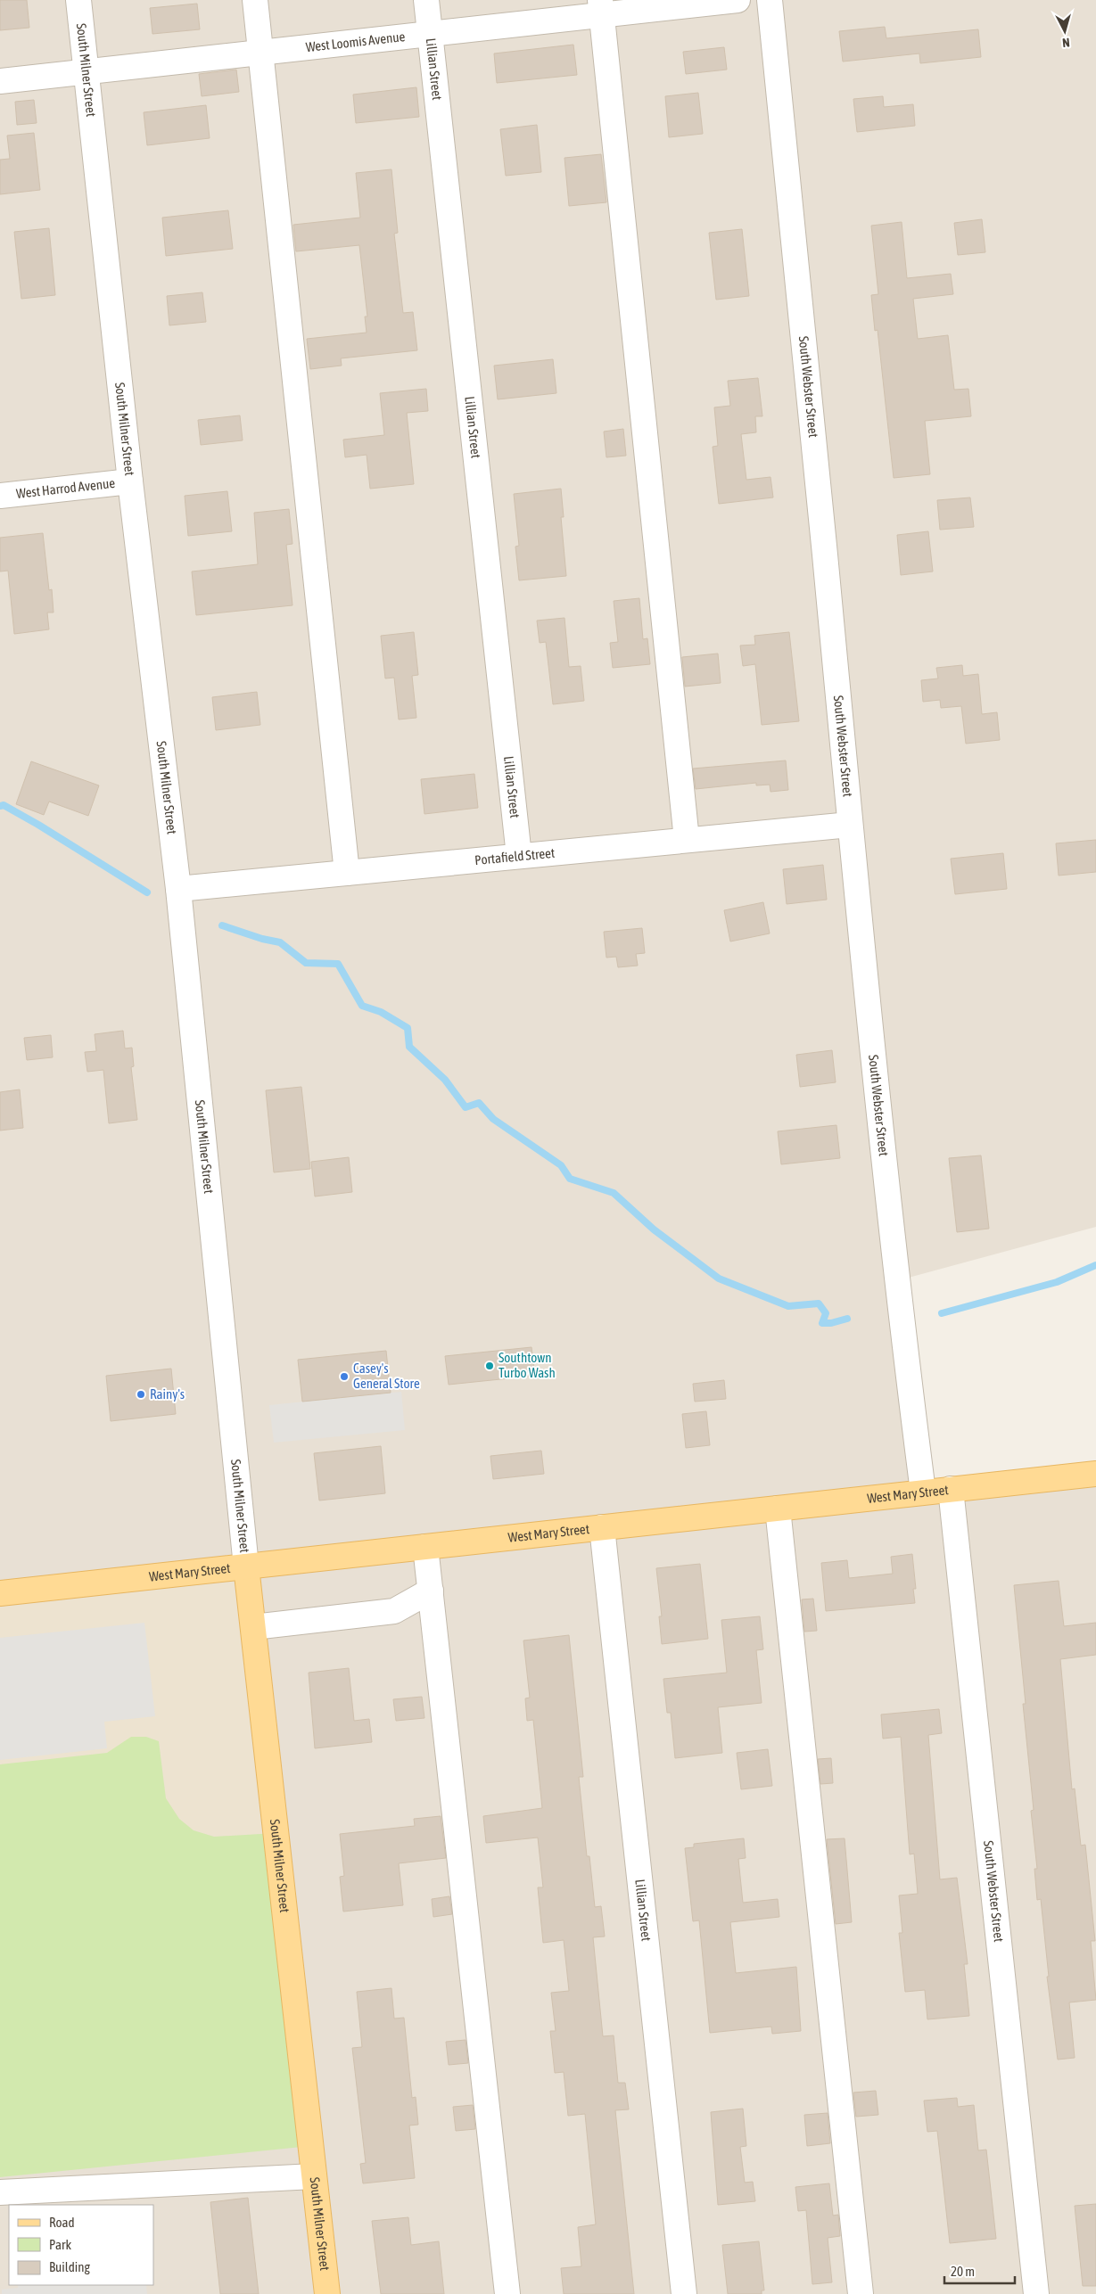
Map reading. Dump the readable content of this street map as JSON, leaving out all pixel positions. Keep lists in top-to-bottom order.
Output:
{
  "streets": {
    "main road": ["South Milner Street", "West Mary Street"],
    "street": [
      "West Loomis Avenue",
      "Lillian Street",
      "South Webster Street",
      "West Harrod Avenue",
      "Portafield Street"
    ]
  },
  "crossings": [
    ["West Loomis Avenue", "Lillian Street"],
    ["West Loomis Avenue", "South Milner Street"],
    ["Lillian Street", "Portafield Street"],
    ["Lillian Street", "West Mary Street"],
    ["South Milner Street", "West Harrod Avenue"],
    ["South Milner Street", "Portafield Street"],
    ["South Milner Street", "West Mary Street"],
    ["South Webster Street", "Portafield Street"],
    ["South Webster Street", "West Mary Street"]
  ],
  "places": ["Southtown Turbo Wash", "Casey's General Store", "Rainy's"],
  "legend": ["Road", "Park", "Building"],
  "scale_bar": "20 m",
  "north": "bottom"
}
